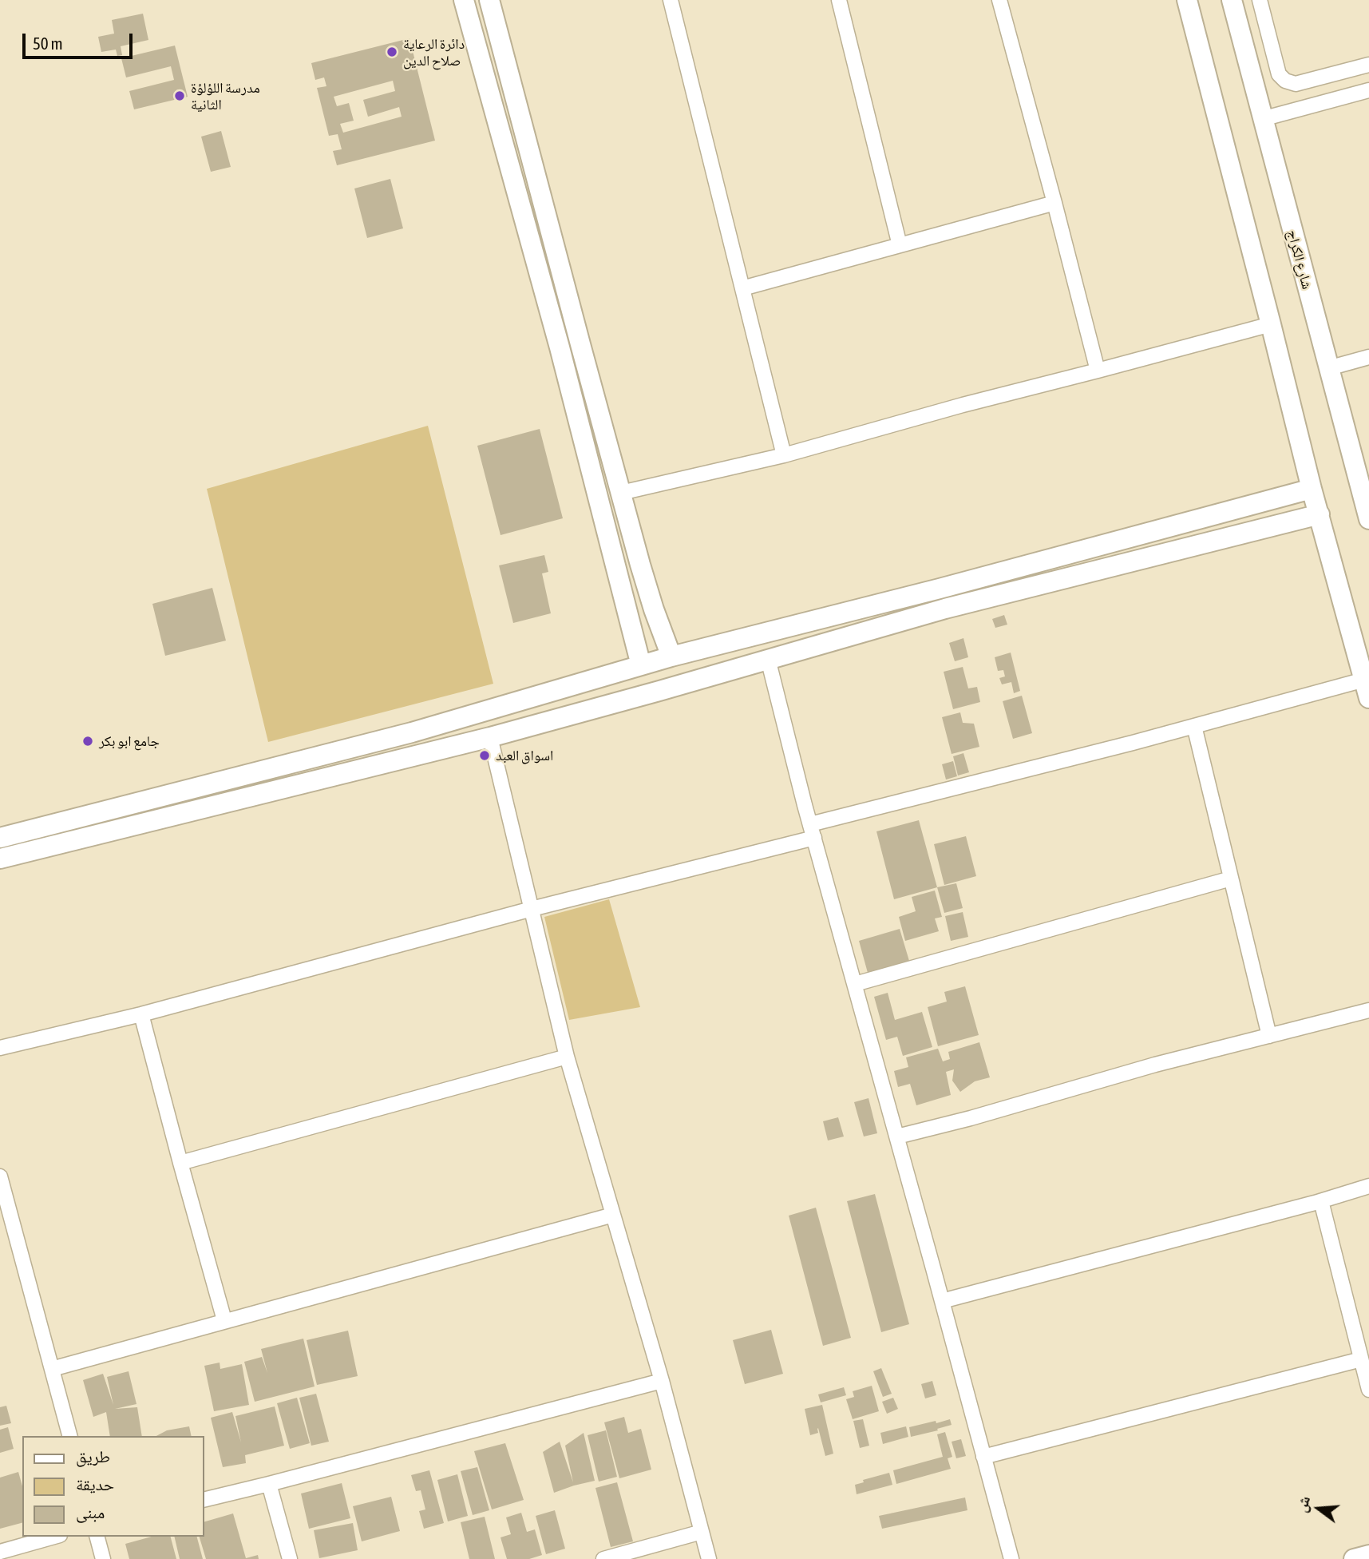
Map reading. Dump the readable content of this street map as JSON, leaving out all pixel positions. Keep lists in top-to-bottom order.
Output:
{
  "streets": {
    "street": ["شارع الكراج"]
  },
  "places": [
    "دائرة الرعاية صلاح الدين",
    "مدرسة اللؤلؤة الثانية",
    "جامع ابو بكر",
    "اسواق العبد"
  ],
  "legend": ["طريق", "حديقة", "مبنى"],
  "scale_bar": "50 m",
  "north": "left"
}
